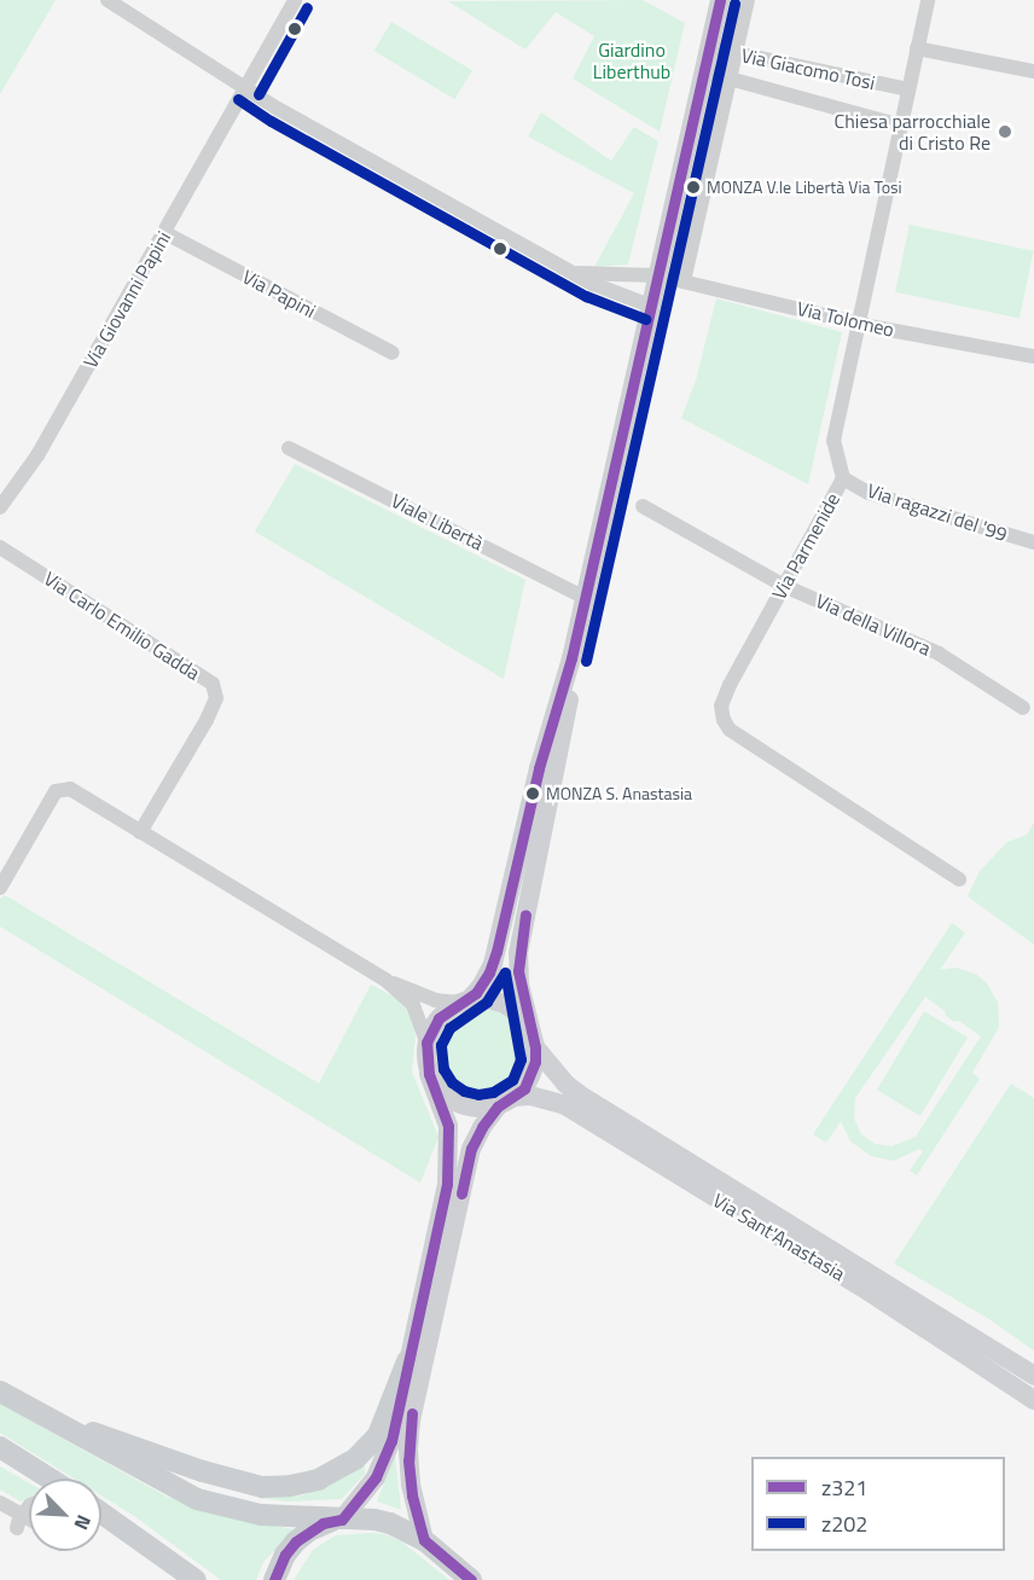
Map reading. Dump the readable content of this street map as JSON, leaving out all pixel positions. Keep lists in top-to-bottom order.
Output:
{
  "streets": {
    "main road": ["Via Sant'Anastasia"],
    "street": [
      "Via Giacomo Tosi",
      "Via Papini",
      "Via Giovanni Papini",
      "Via Tolomeo",
      "Via ragazzi del '99",
      "Viale Libertà",
      "Via Parmenide",
      "Via della Villora",
      "Via Carlo Emilio Gadda"
    ]
  },
  "crossings": [
    ["Via Giacomo Tosi", "Via Parmenide"],
    ["Via Papini", "Via Giovanni Papini"],
    ["Via Tolomeo", "Via Parmenide"],
    ["Via ragazzi del '99", "Via Parmenide"],
    ["Via Parmenide", "Via della Villora"]
  ],
  "parks": ["Giardino Liberthub"],
  "places": ["Chiesa parrocchiale di Cristo Re", "MONZA V.le Libertà Via Tosi", "MONZA S. Anastasia"],
  "lines": ["transit line z321", "transit line z202"],
  "legend": ["z321", "z202"],
  "north": "bottom right"
}
